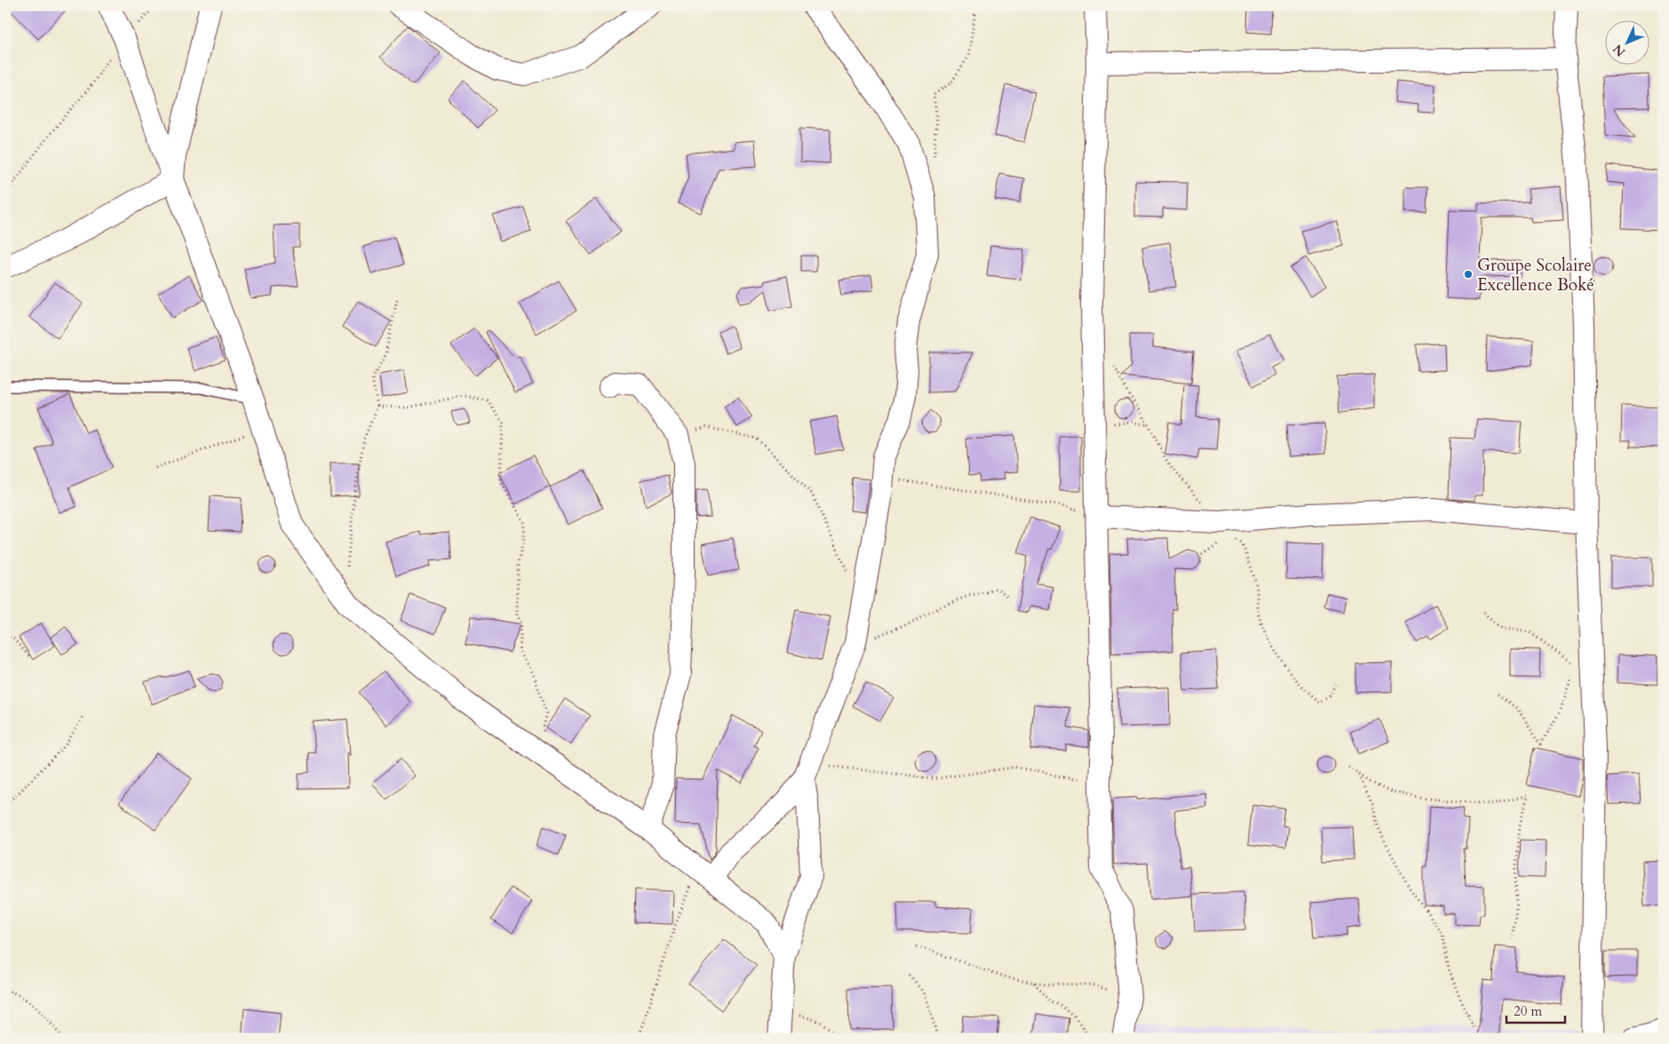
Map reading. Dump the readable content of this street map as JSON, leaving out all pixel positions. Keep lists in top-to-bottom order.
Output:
{
  "places": ["Groupe Scolaire Excellence Boké"],
  "scale_bar": "20 m",
  "north": "bottom left"
}
